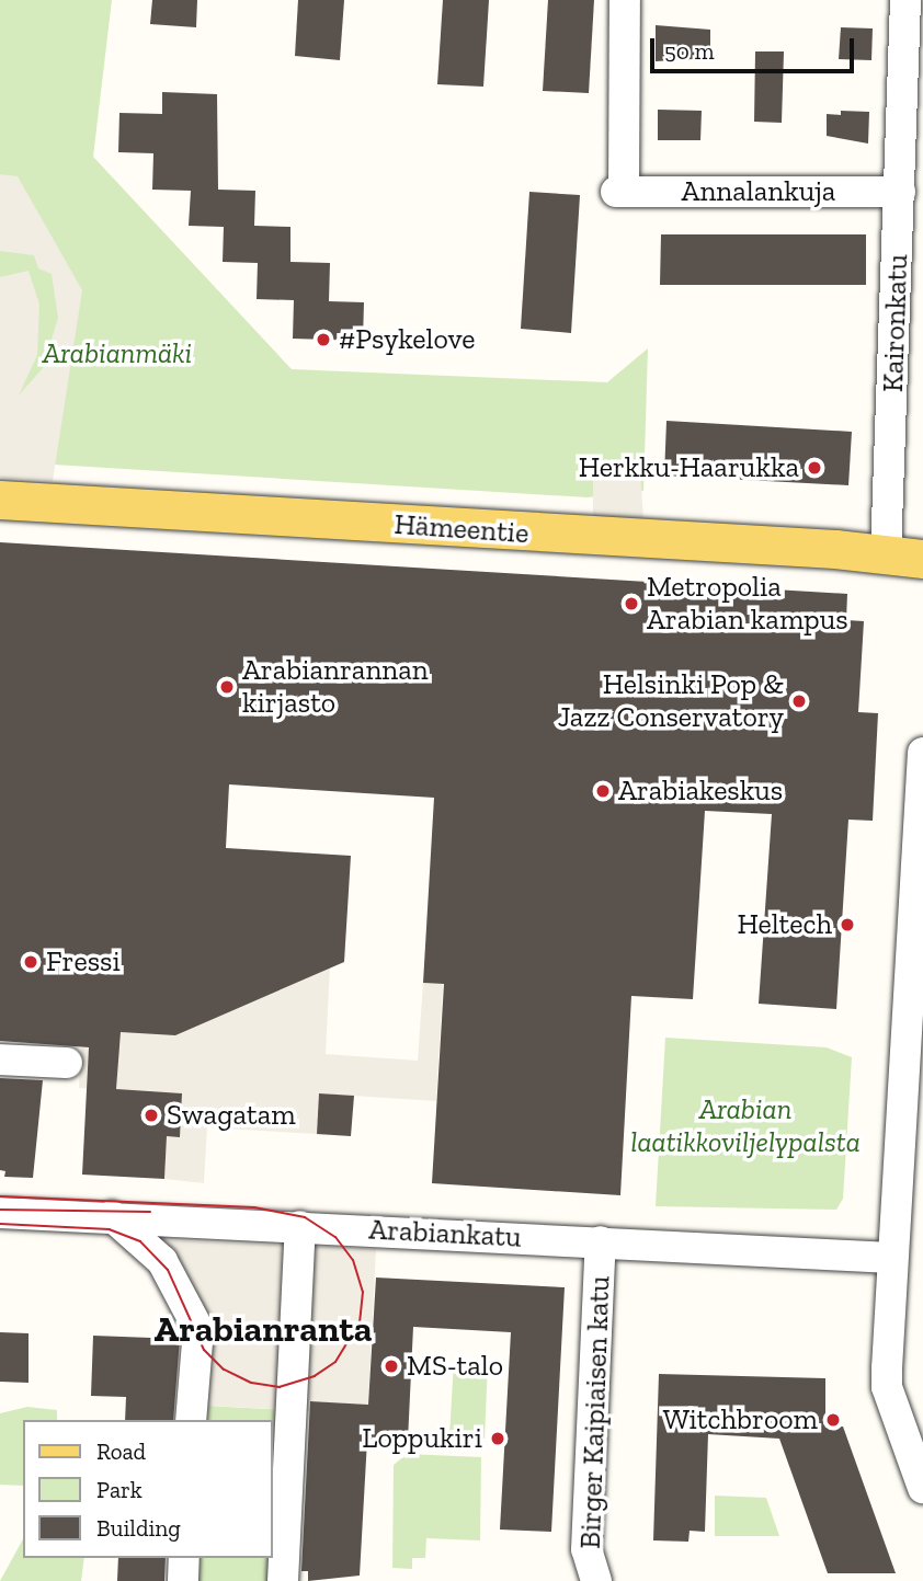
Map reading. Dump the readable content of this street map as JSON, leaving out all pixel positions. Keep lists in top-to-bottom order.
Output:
{
  "streets": {
    "main road": ["Hämeentie"],
    "street": [
      "Annalankuja",
      "Kaironkatu",
      "Arabiankatu",
      "Birger Kaipiaisen katu"
    ]
  },
  "crossings": [
    ["Annalankuja", "Kaironkatu"],
    ["Kaironkatu", "Hämeentie"],
    ["Arabiankatu", "Birger Kaipiaisen katu"]
  ],
  "districts": ["Arabianranta"],
  "parks": ["Arabianmäki", "Arabian laatikkoviljelypalsta"],
  "places": [
    "#Psykelove",
    "Herkku-Haarukka",
    "Metropolia Arabian kampus",
    "Arabianrannan kirjasto",
    "Helsinki Pop & Jazz Conservatory",
    "Arabiakeskus",
    "Heltech",
    "Fressi",
    "Swagatam",
    "MS-talo",
    "Witchbroom",
    "Loppukiri"
  ],
  "legend": ["Road", "Park", "Building"],
  "scale_bar": "50 m"
}
